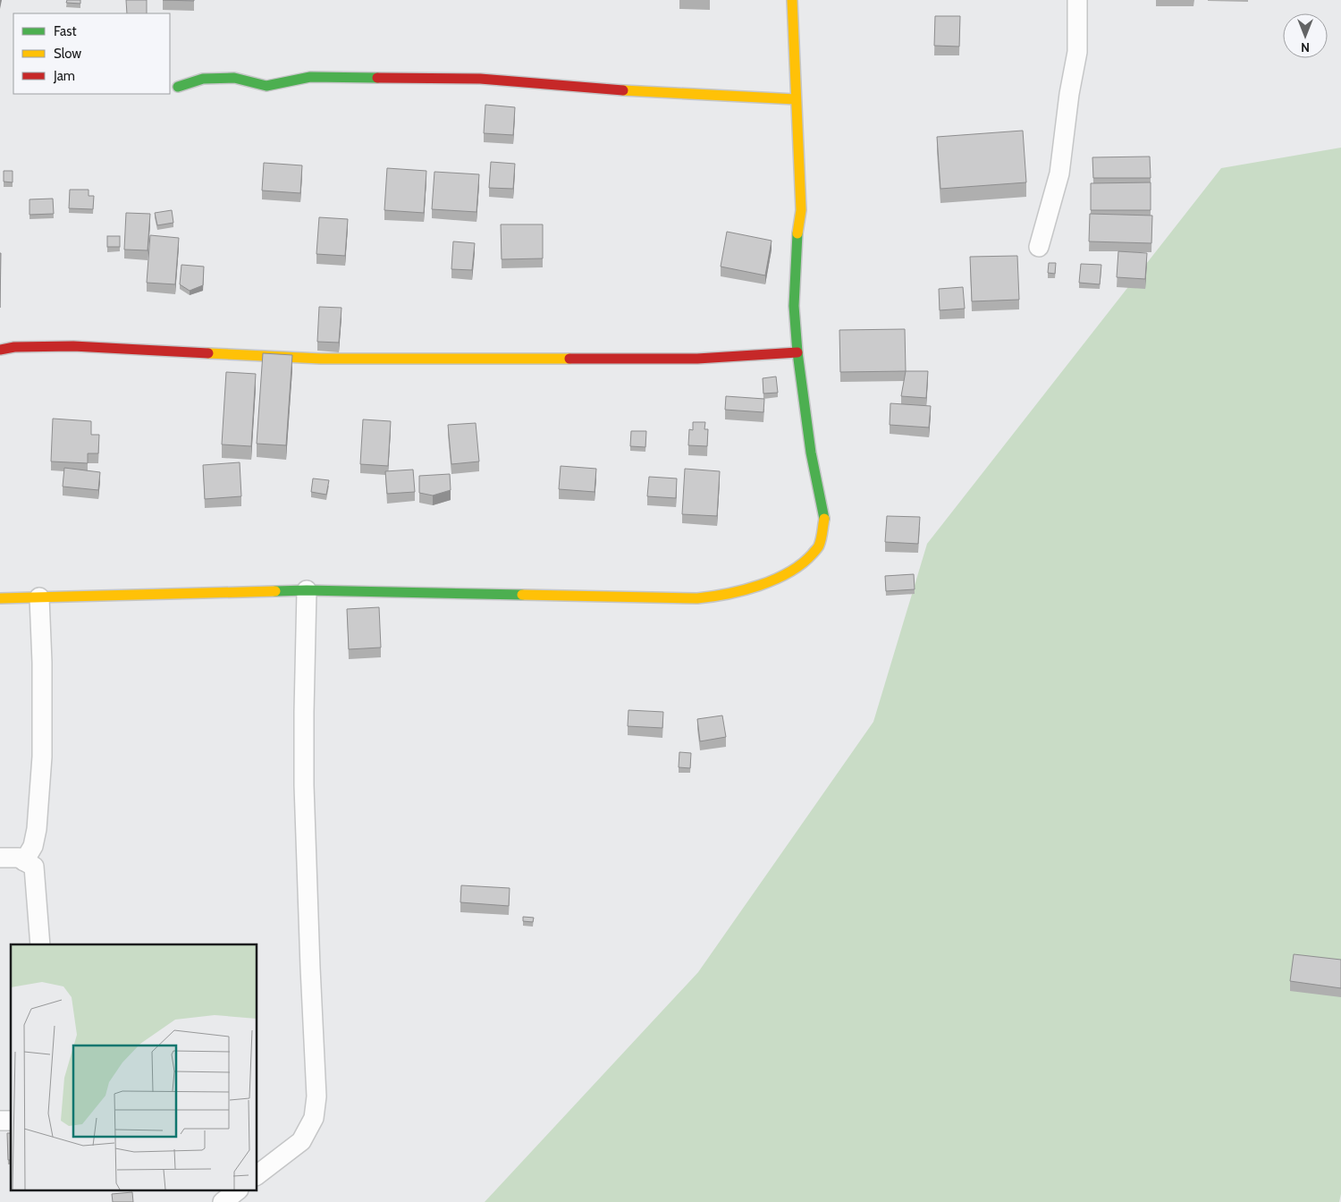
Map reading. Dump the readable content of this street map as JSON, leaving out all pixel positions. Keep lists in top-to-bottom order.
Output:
{
  "legend": ["Fast", "Slow", "Jam"],
  "north": "bottom"
}
